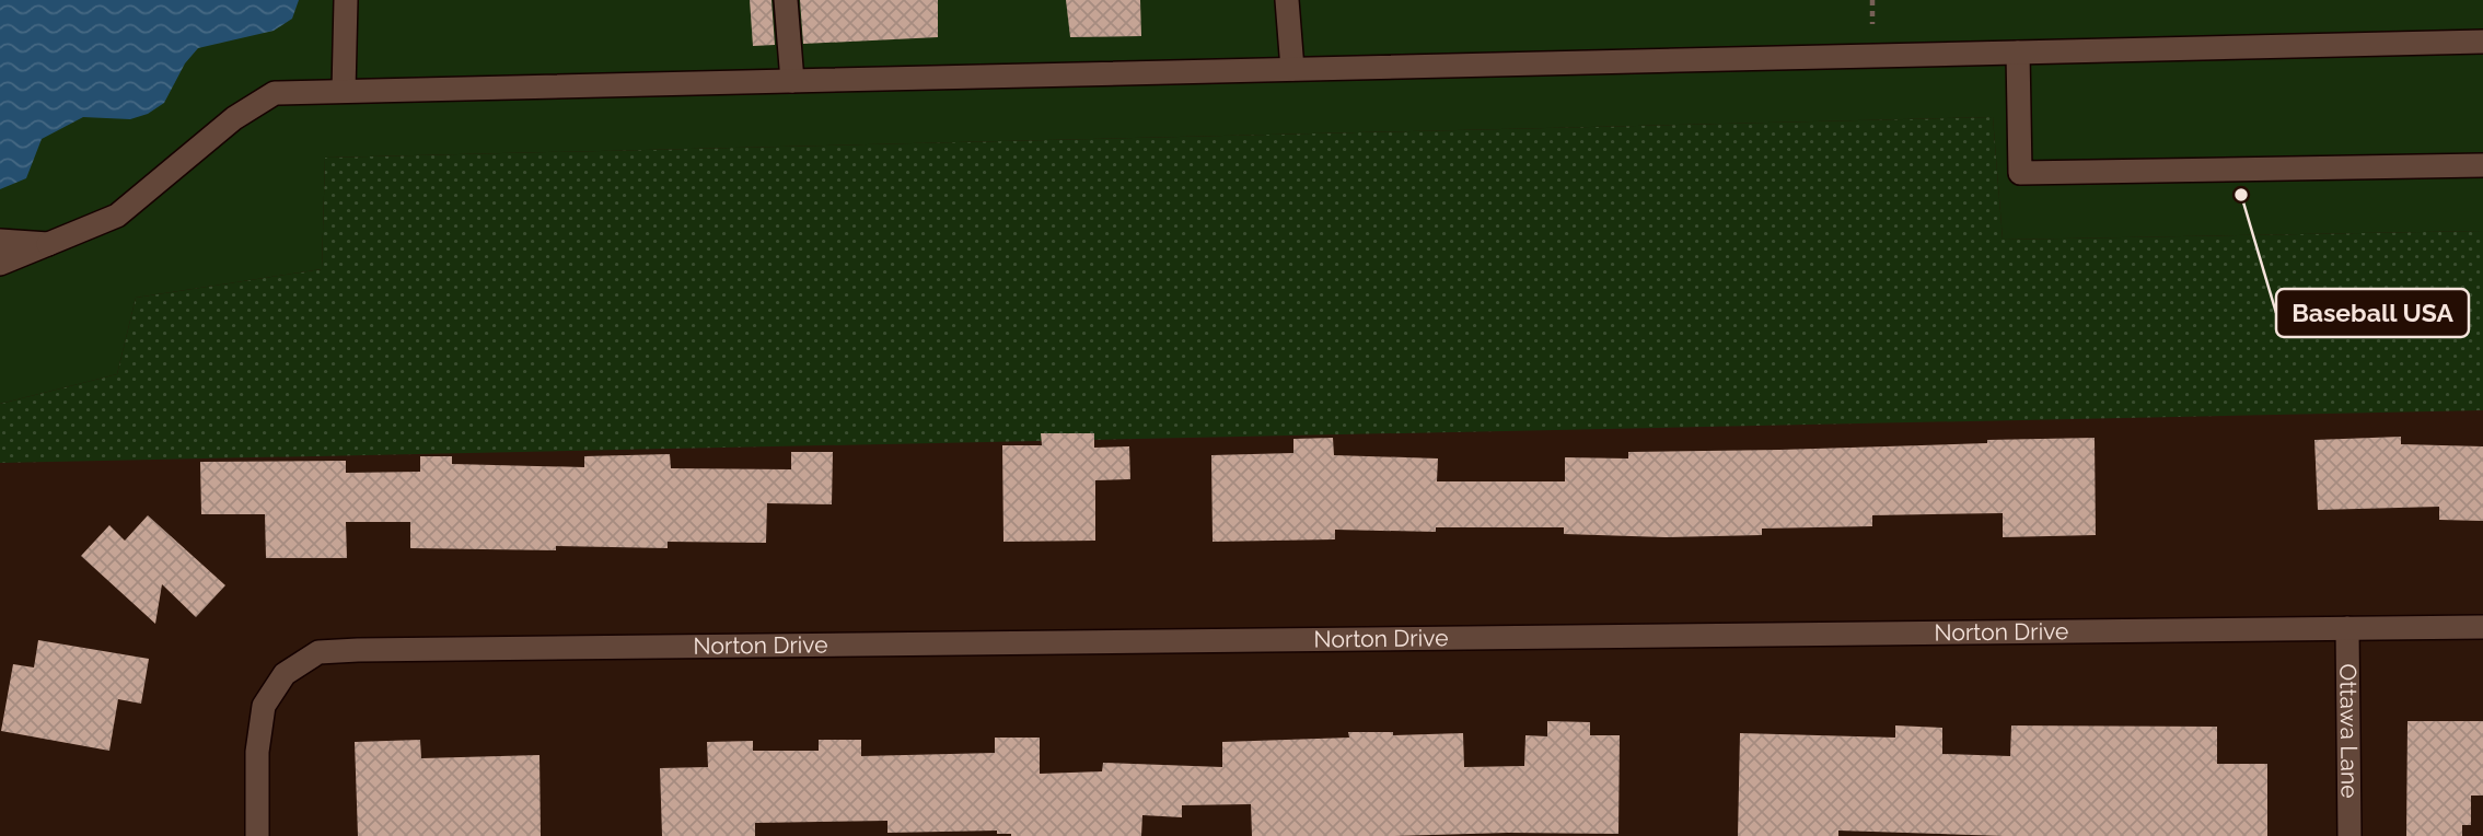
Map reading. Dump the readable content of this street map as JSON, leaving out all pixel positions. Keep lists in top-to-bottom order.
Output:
{
  "streets": {
    "street": ["Norton Drive", "Ottawa Lane"]
  },
  "crossings": [
    ["Norton Drive", "Ottawa Lane"]
  ],
  "places": ["Baseball USA"]
}
